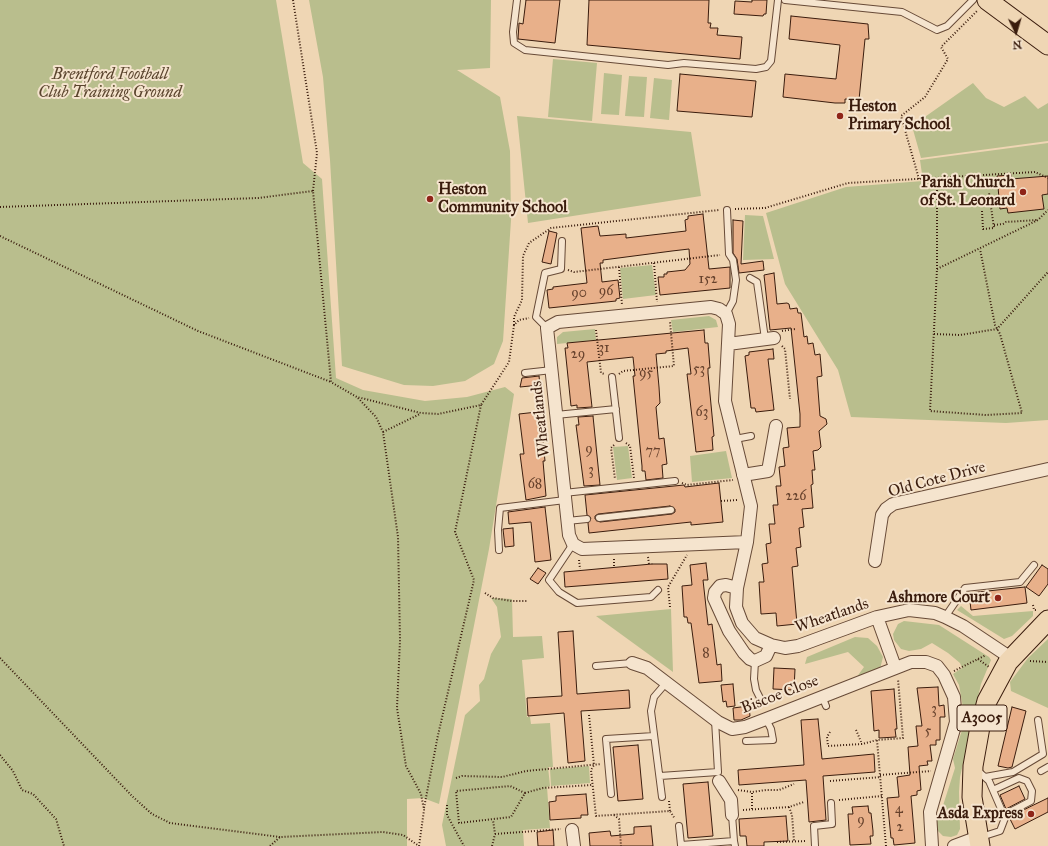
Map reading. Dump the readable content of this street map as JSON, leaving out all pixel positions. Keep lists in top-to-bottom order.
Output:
{
  "streets": {
    "main road": ["A3005"],
    "street": ["Wheatlands", "Old Cote Drive", "Biscoe Close"]
  },
  "crossings": [
    ["Wheatlands", "A3005"]
  ],
  "parks": ["Brentford Football Club Training Ground"],
  "places": [
    "Heston Primary School",
    "Parish Church of St. Leonard",
    "Heston Community School",
    "Ashmore Court",
    "Asda Express"
  ],
  "house_numbers": [
    "152",
    "96",
    "90",
    "31",
    "29",
    "53",
    "95",
    "63",
    "9",
    "77",
    "3",
    "68",
    "226",
    "8",
    "3",
    "5",
    "4",
    "9",
    "2"
  ],
  "north": "bottom"
}
